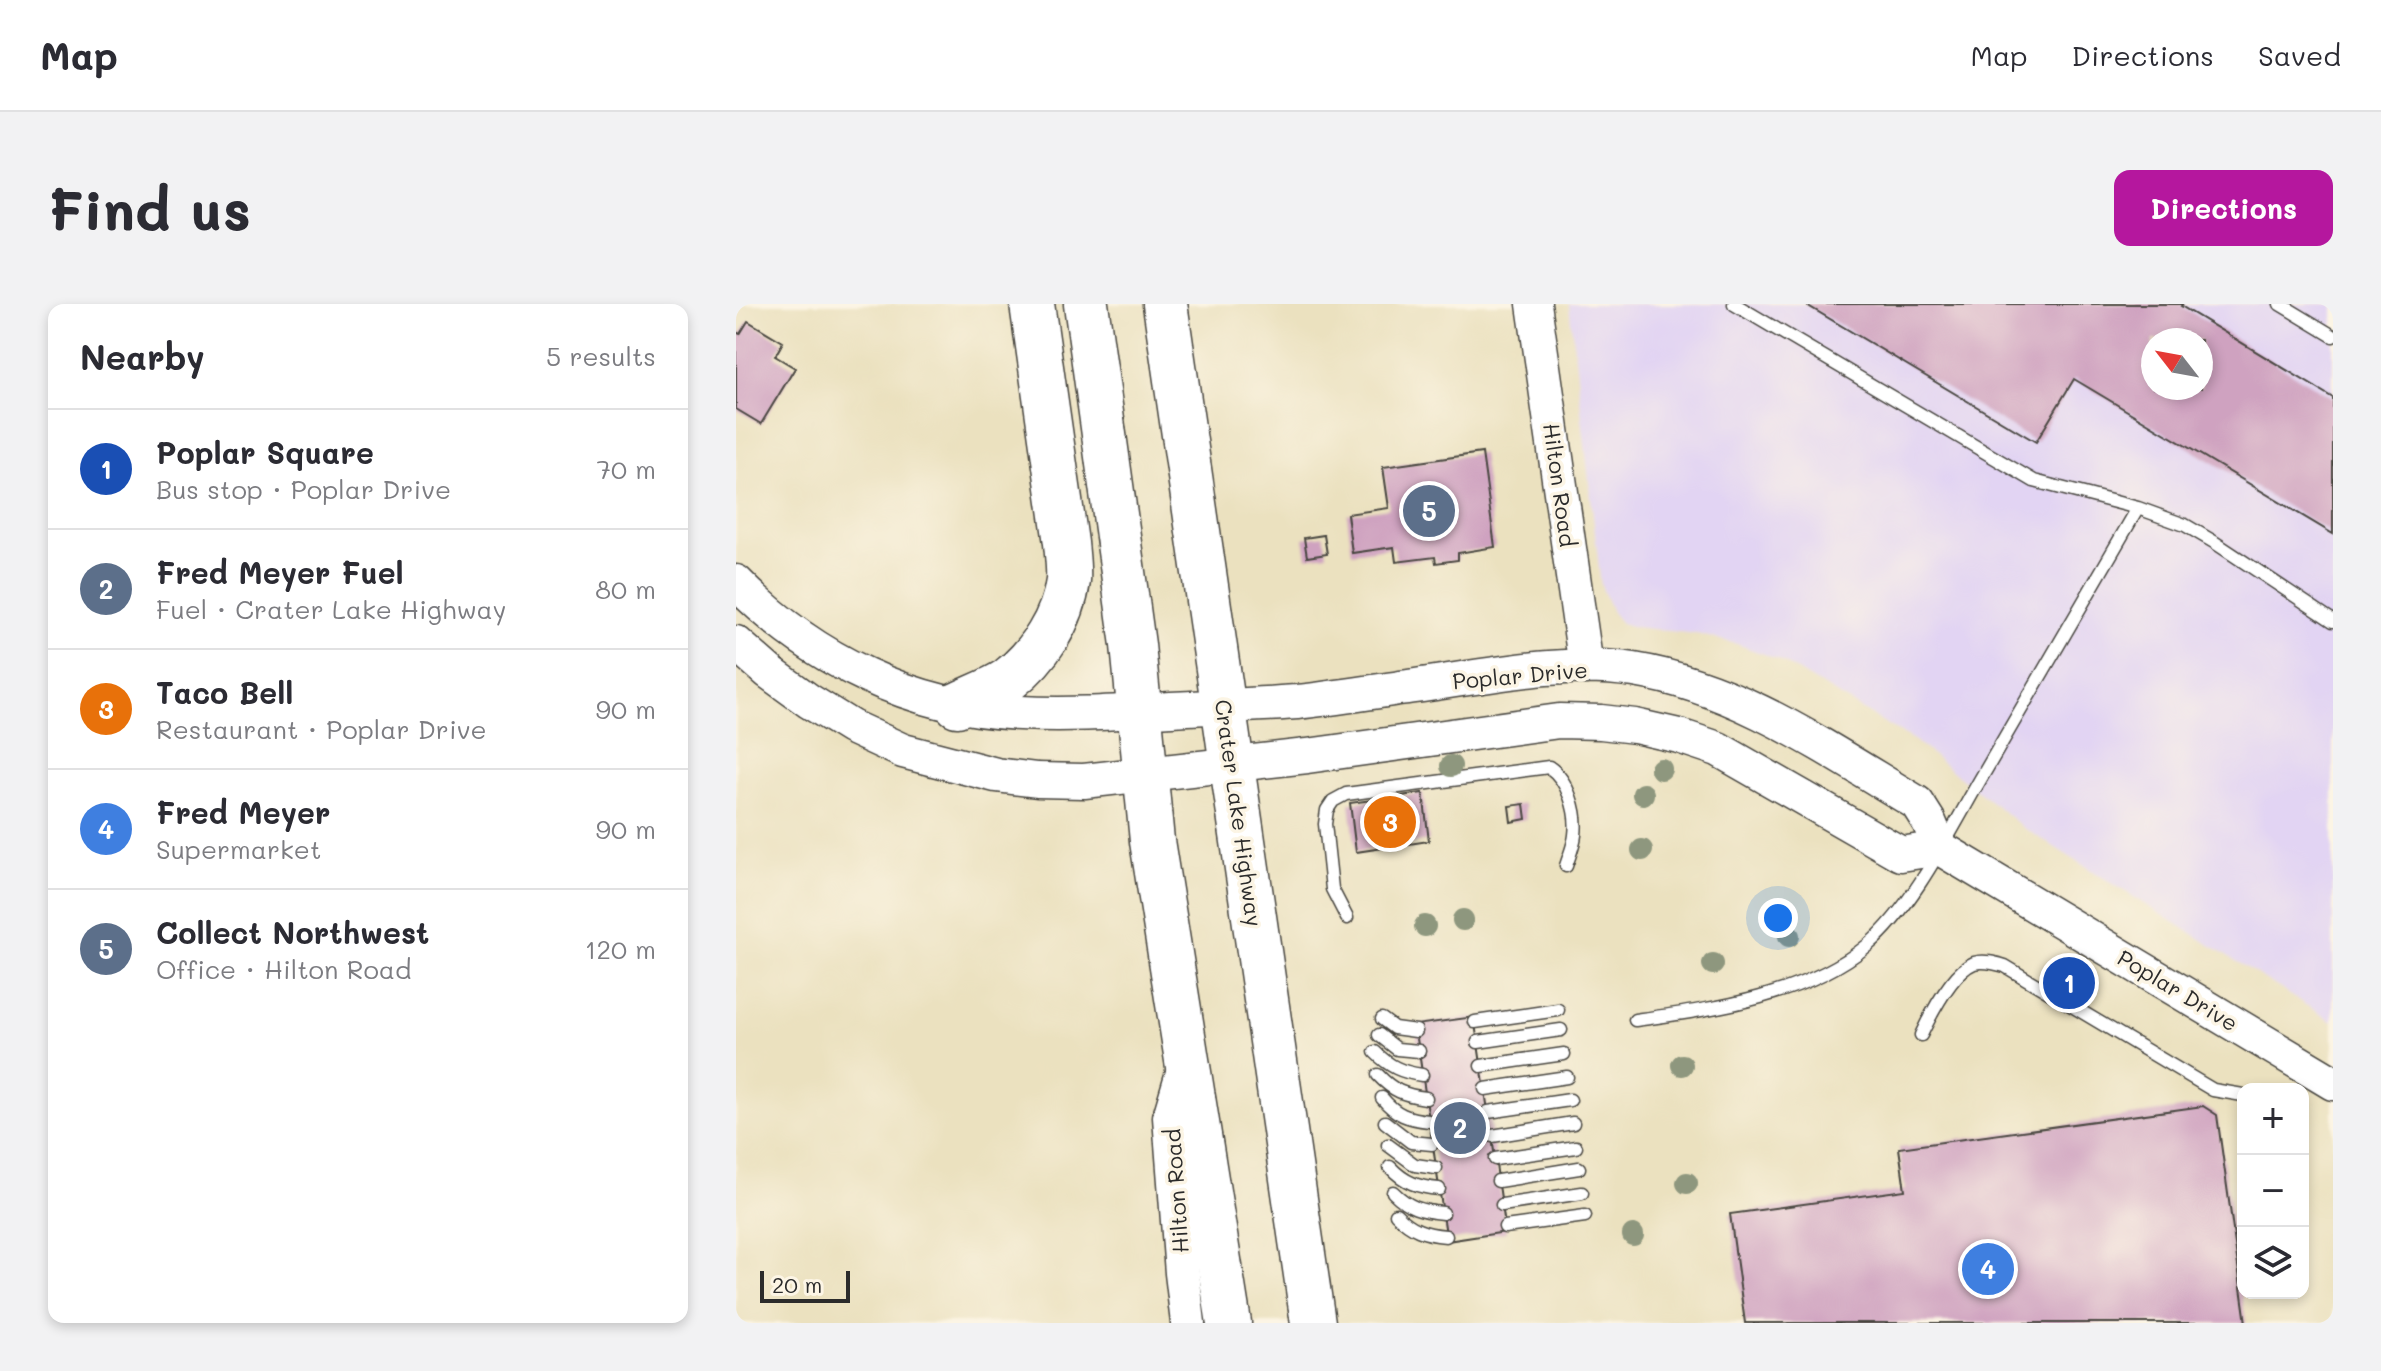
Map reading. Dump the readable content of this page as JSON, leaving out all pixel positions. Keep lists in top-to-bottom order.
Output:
{
  "streets": {
    "highway": ["Crater Lake Highway"],
    "main road": ["Hilton Road", "Poplar Drive"]
  },
  "crossings": [
    ["Hilton Road", "Poplar Drive"],
    ["Poplar Drive", "Crater Lake Highway"]
  ],
  "scale_bar": "20 m",
  "north": "top left",
  "page": {
    "header": "Map",
    "nav": ["Map", "Directions", "Saved"],
    "buttons": "Directions",
    "title": "Find us",
    "heading": ["Nearby", "5 results"],
    "list": [
      {
        "mark": "1",
        "name": "Poplar Square",
        "note": "Bus stop · Poplar Drive",
        "value": "70 m"
      },
      {
        "mark": "2",
        "name": "Fred Meyer Fuel",
        "note": "Fuel · Crater Lake Highway",
        "value": "80 m"
      },
      {
        "mark": "3",
        "name": "Taco Bell",
        "note": "Restaurant · Poplar Drive",
        "value": "90 m"
      },
      {
        "mark": "4",
        "name": "Fred Meyer",
        "note": "Supermarket",
        "value": "90 m"
      },
      {
        "mark": "5",
        "name": "Collect Northwest",
        "note": "Office · Hilton Road",
        "value": "120 m"
      }
    ],
    "pins": [
      "5",
      "3",
      "1",
      "2",
      "4"
    ],
    "map_buttons": ["+", "−"],
    "scale": "20 m"
  }
}
